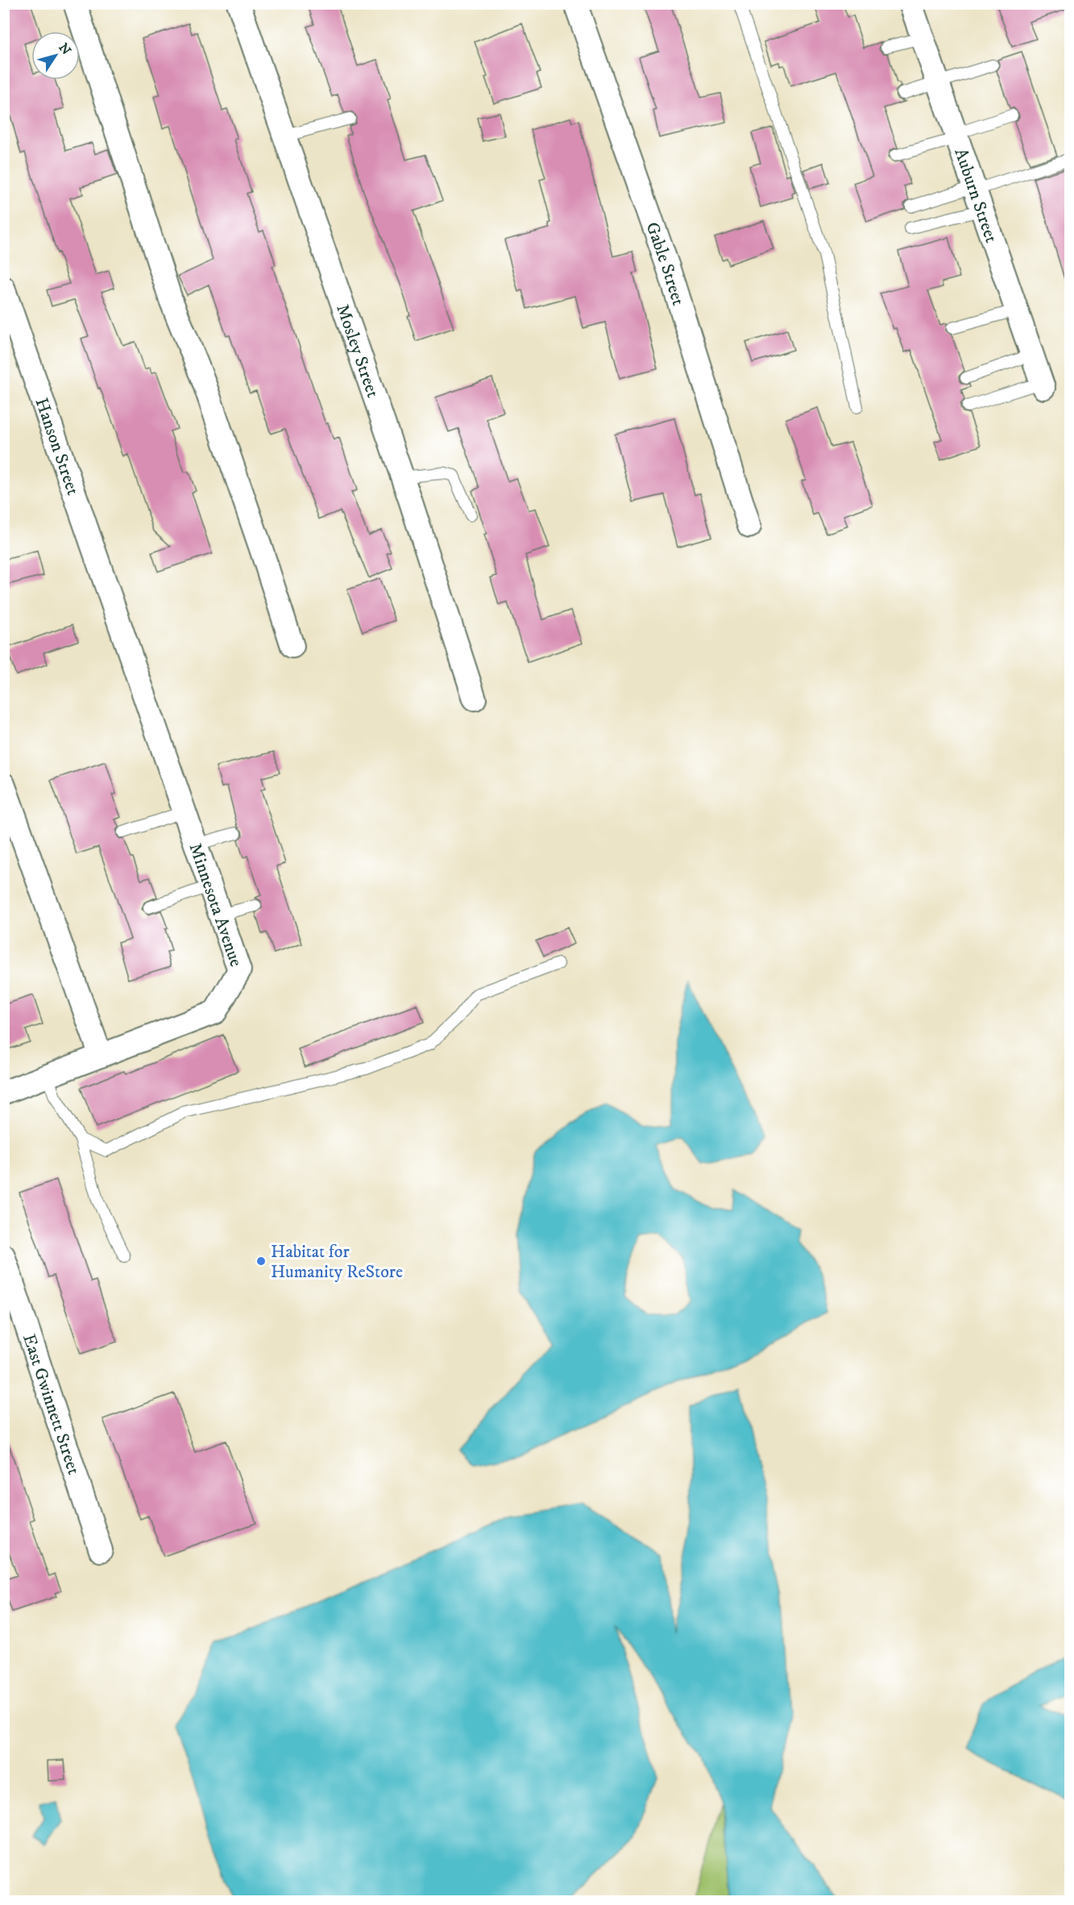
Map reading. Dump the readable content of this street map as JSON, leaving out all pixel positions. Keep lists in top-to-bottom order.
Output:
{
  "streets": {
    "street": [
      "Auburn Street",
      "Gable Street",
      "Mosley Street",
      "Hanson Street",
      "Minnesota Avenue",
      "East Gwinnett Street"
    ]
  },
  "crossings": [
    ["Hanson Street", "Minnesota Avenue"]
  ],
  "places": ["Habitat for Humanity ReStore"],
  "north": "top right"
}
